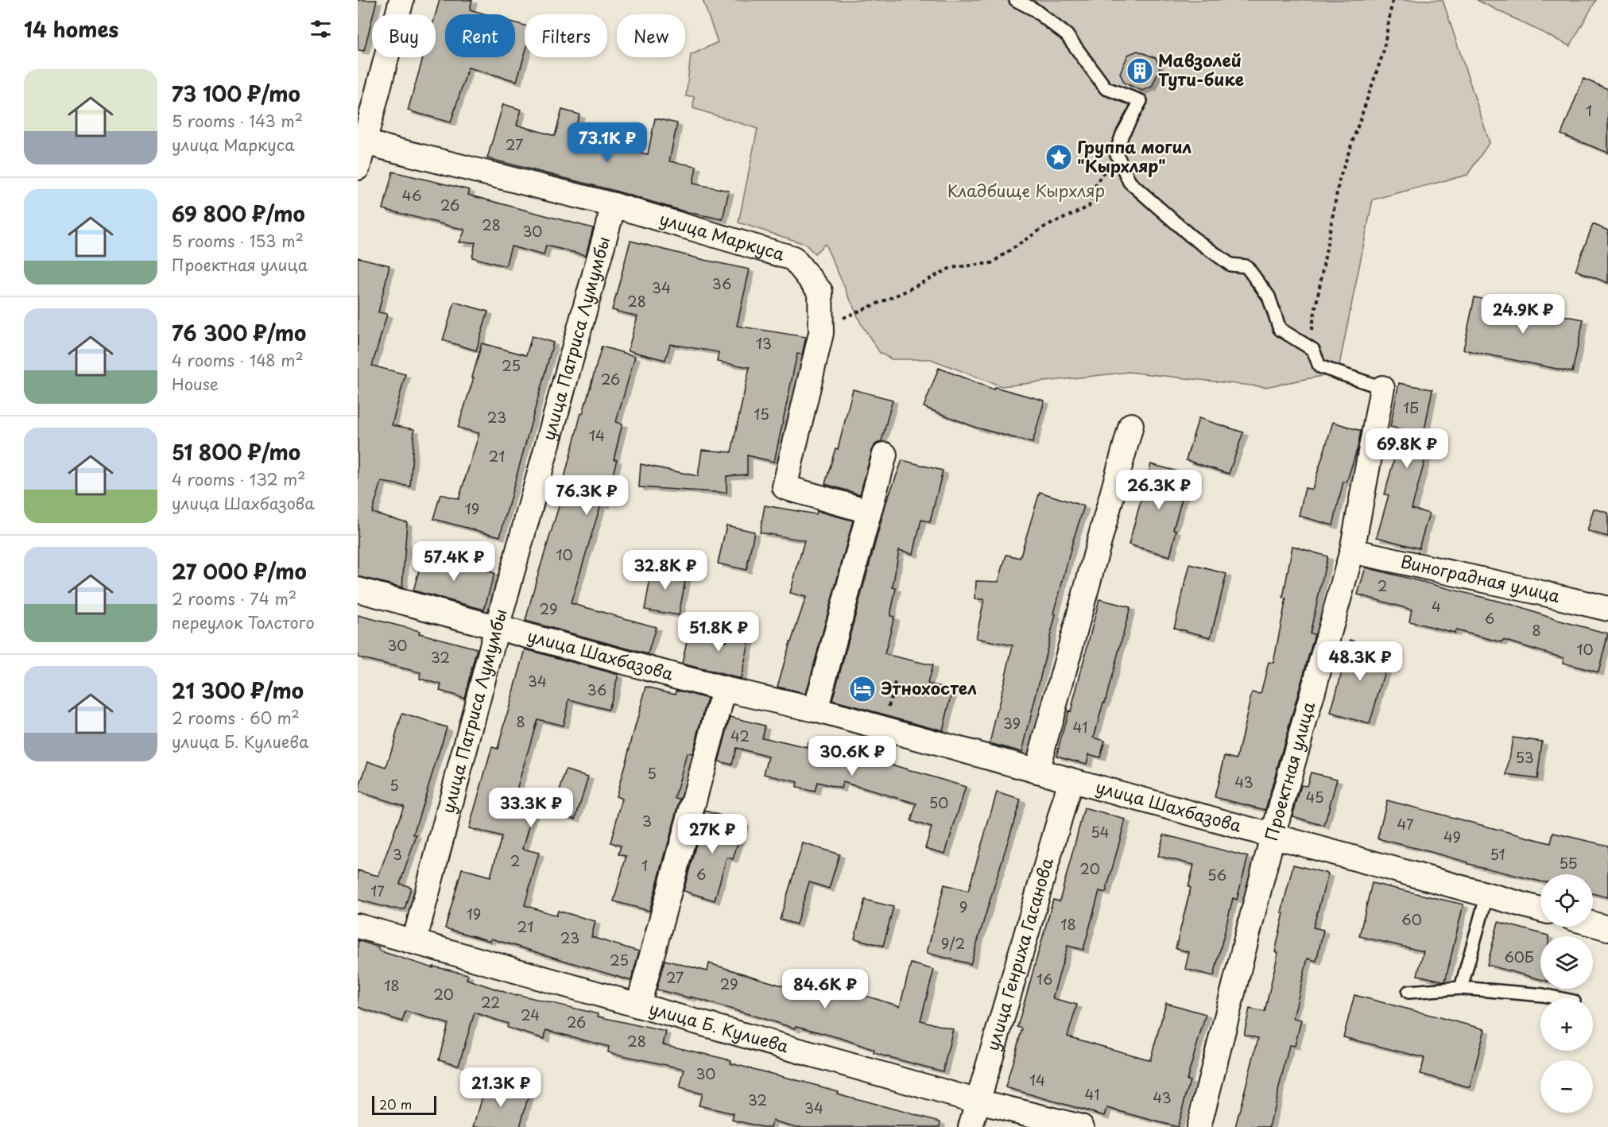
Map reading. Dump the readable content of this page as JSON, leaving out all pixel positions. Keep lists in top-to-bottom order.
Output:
{
  "streets": {
    "street": [
      "улица Маркуса",
      "улица Патриса Лумумбы",
      "Виноградная улица",
      "улица Шахбазова",
      "Проектная улица",
      "улица Генриха Гасанова",
      "улица Б. Кулиева"
    ]
  },
  "crossings": [
    ["улица Маркуса", "улица Патриса Лумумбы"],
    ["улица Патриса Лумумбы", "улица Шахбазова"],
    ["улица Патриса Лумумбы", "улица Б. Кулиева"],
    ["Виноградная улица", "Проектная улица"],
    ["улица Шахбазова", "Проектная улица"],
    ["улица Шахбазова", "улица Генриха Гасанова"],
    ["улица Генриха Гасанова", "улица Б. Кулиева"]
  ],
  "parks": ["Кладбище Кырхляр"],
  "places": {
    "building": ["Мавзолей Тути-бике"],
    "place": ["Группа могил \"Кырхляр\""],
    "hotel": ["Этнохостел"]
  },
  "house_numbers": [
    "1",
    "27",
    "46",
    "26",
    "28",
    "30",
    "36",
    "34",
    "28",
    "13",
    "25",
    "26",
    "1Б",
    "15",
    "23",
    "14",
    "21",
    "19",
    "10",
    "2",
    "4",
    "29",
    "6",
    "8",
    "30",
    "10",
    "32",
    "34",
    "36",
    "8",
    "39",
    "41",
    "42",
    "53",
    "5",
    "43",
    "5",
    "45",
    "50",
    "3",
    "47",
    "54",
    "49",
    "3",
    "51",
    "2",
    "55",
    "1",
    "20",
    "6",
    "56",
    "17",
    "9",
    "19",
    "60",
    "18",
    "21",
    "23",
    "9/2",
    "60Б",
    "25",
    "27",
    "16",
    "29",
    "18",
    "20",
    "22",
    "24",
    "26",
    "28",
    "30",
    "14",
    "41",
    "43",
    "32",
    "34"
  ],
  "scale_bar": "20 m",
  "page": {
    "heading": "14 homes",
    "chip": [
      "Buy",
      "Rent",
      "Filters",
      "New"
    ],
    "list": [
      {
        "name": "73 100 ₽/mo",
        "note": "5 rooms · 143 m² · улица Маркуса"
      },
      {
        "name": "69 800 ₽/mo",
        "note": "5 rooms · 153 m² · Проектная улица"
      },
      {
        "name": "76 300 ₽/mo",
        "note": "4 rooms · 148 m² · House"
      },
      {
        "name": "51 800 ₽/mo",
        "note": "4 rooms · 132 m² · улица Шахбазова"
      },
      {
        "name": "27 000 ₽/mo",
        "note": "2 rooms · 74 m² · переулок Толстого"
      },
      {
        "name": "21 300 ₽/mo",
        "note": "2 rooms · 60 m² · улица Б. Кулиева"
      }
    ],
    "price": [
      "73.1K ₽",
      "24.9K ₽",
      "69.8K ₽",
      "26.3K ₽",
      "76.3K ₽",
      "57.4K ₽",
      "32.8K ₽",
      "51.8K ₽",
      "48.3K ₽",
      "30.6K ₽",
      "33.3K ₽",
      "27K ₽",
      "84.6K ₽",
      "21.3K ₽"
    ],
    "map_buttons": ["+", "−"],
    "scale": "20 m"
  }
}
